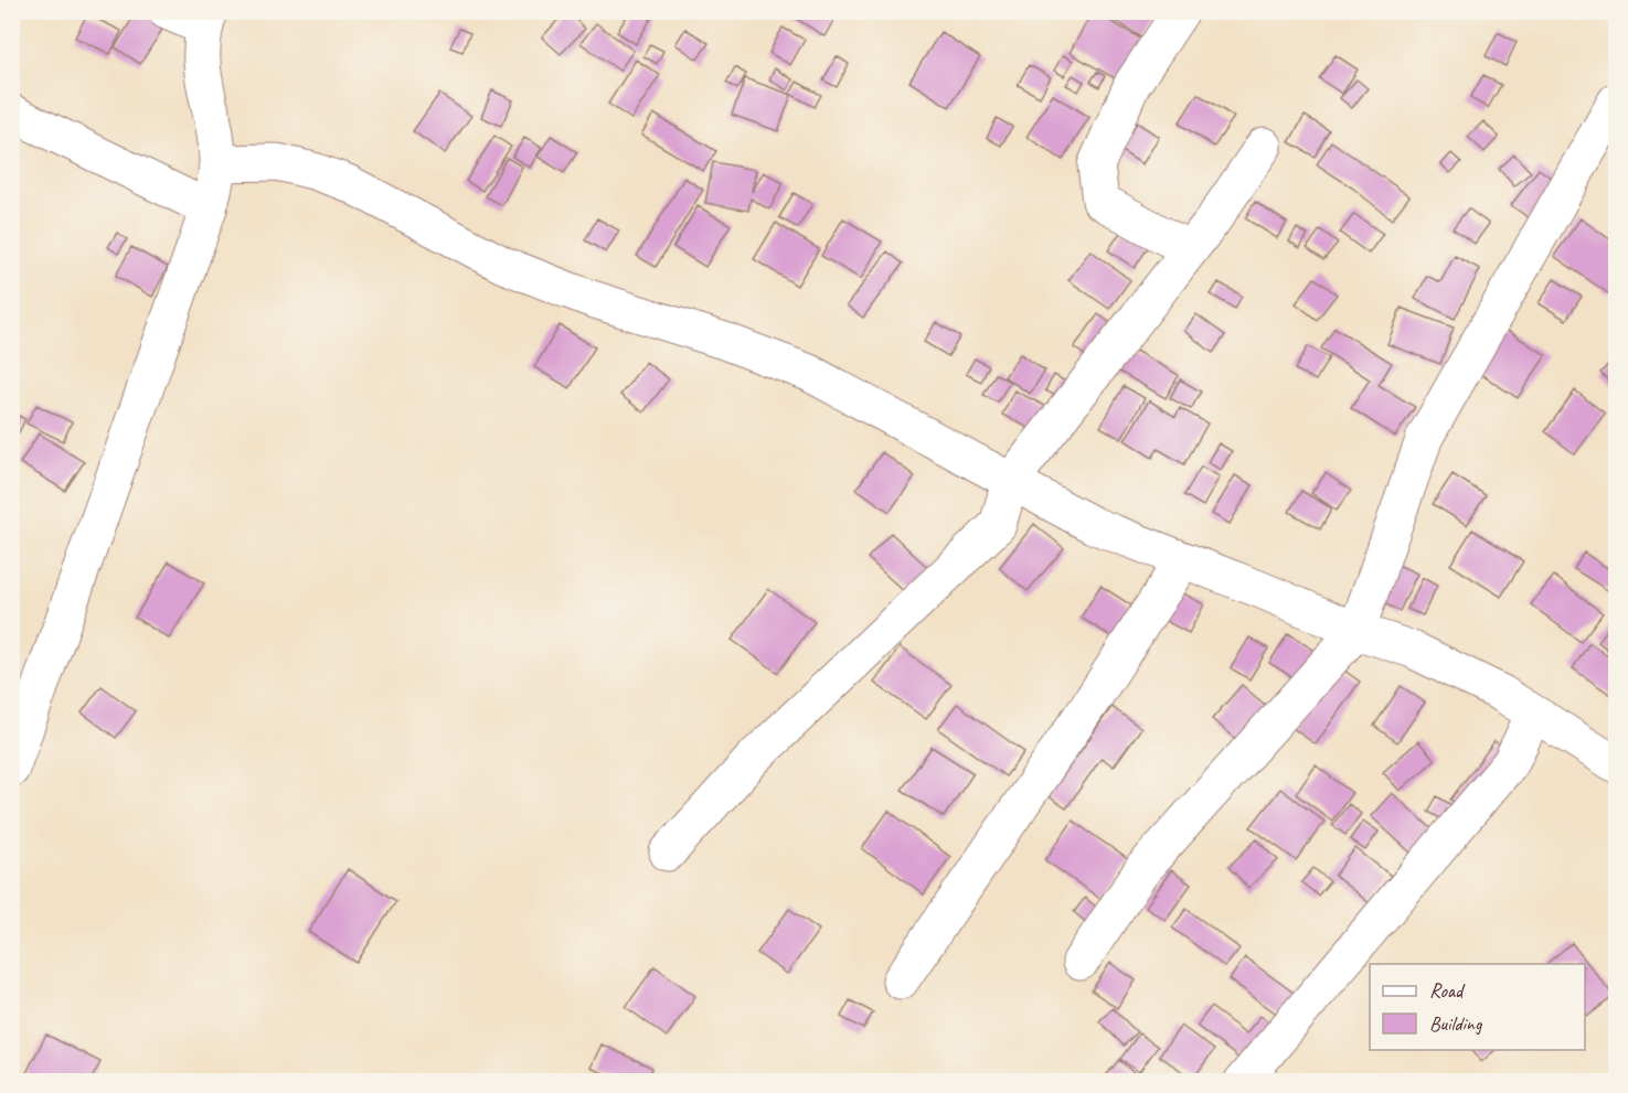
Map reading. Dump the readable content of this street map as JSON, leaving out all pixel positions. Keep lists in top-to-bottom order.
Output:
{
  "legend": ["Road", "Building"]
}
